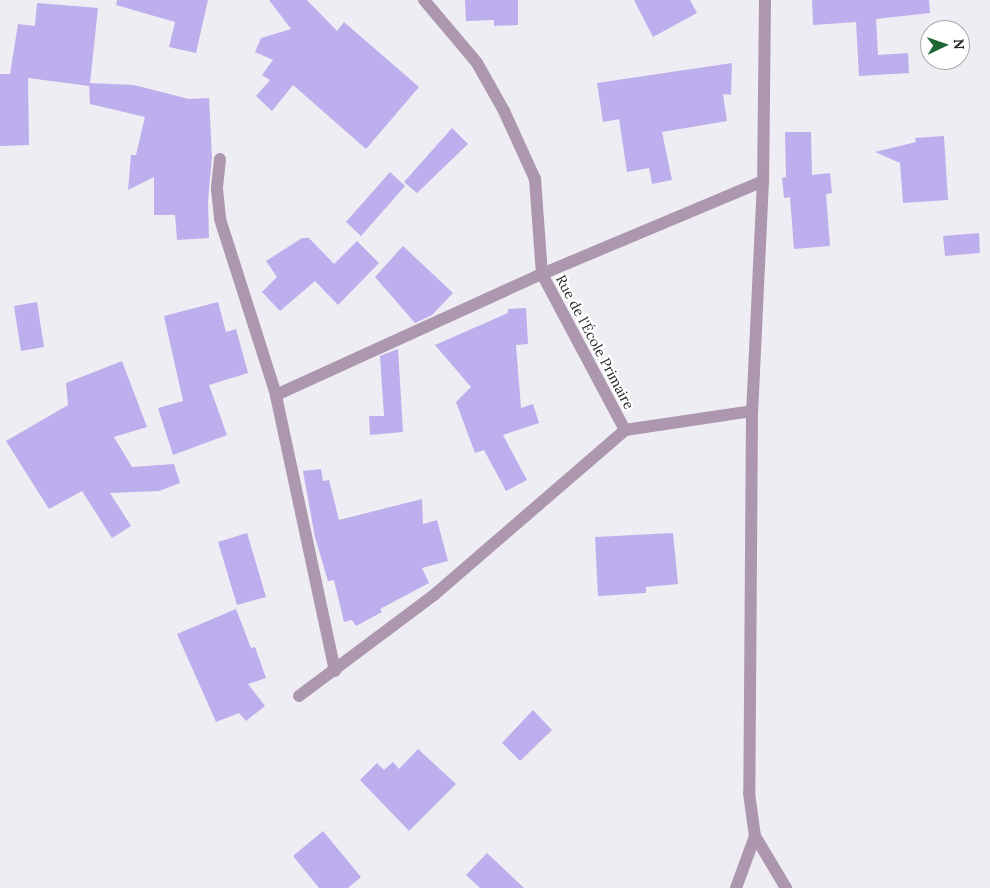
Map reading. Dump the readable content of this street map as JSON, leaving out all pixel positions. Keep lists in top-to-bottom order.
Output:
{
  "streets": {
    "street": ["Rue de l'École Primaire"]
  },
  "north": "right"
}
